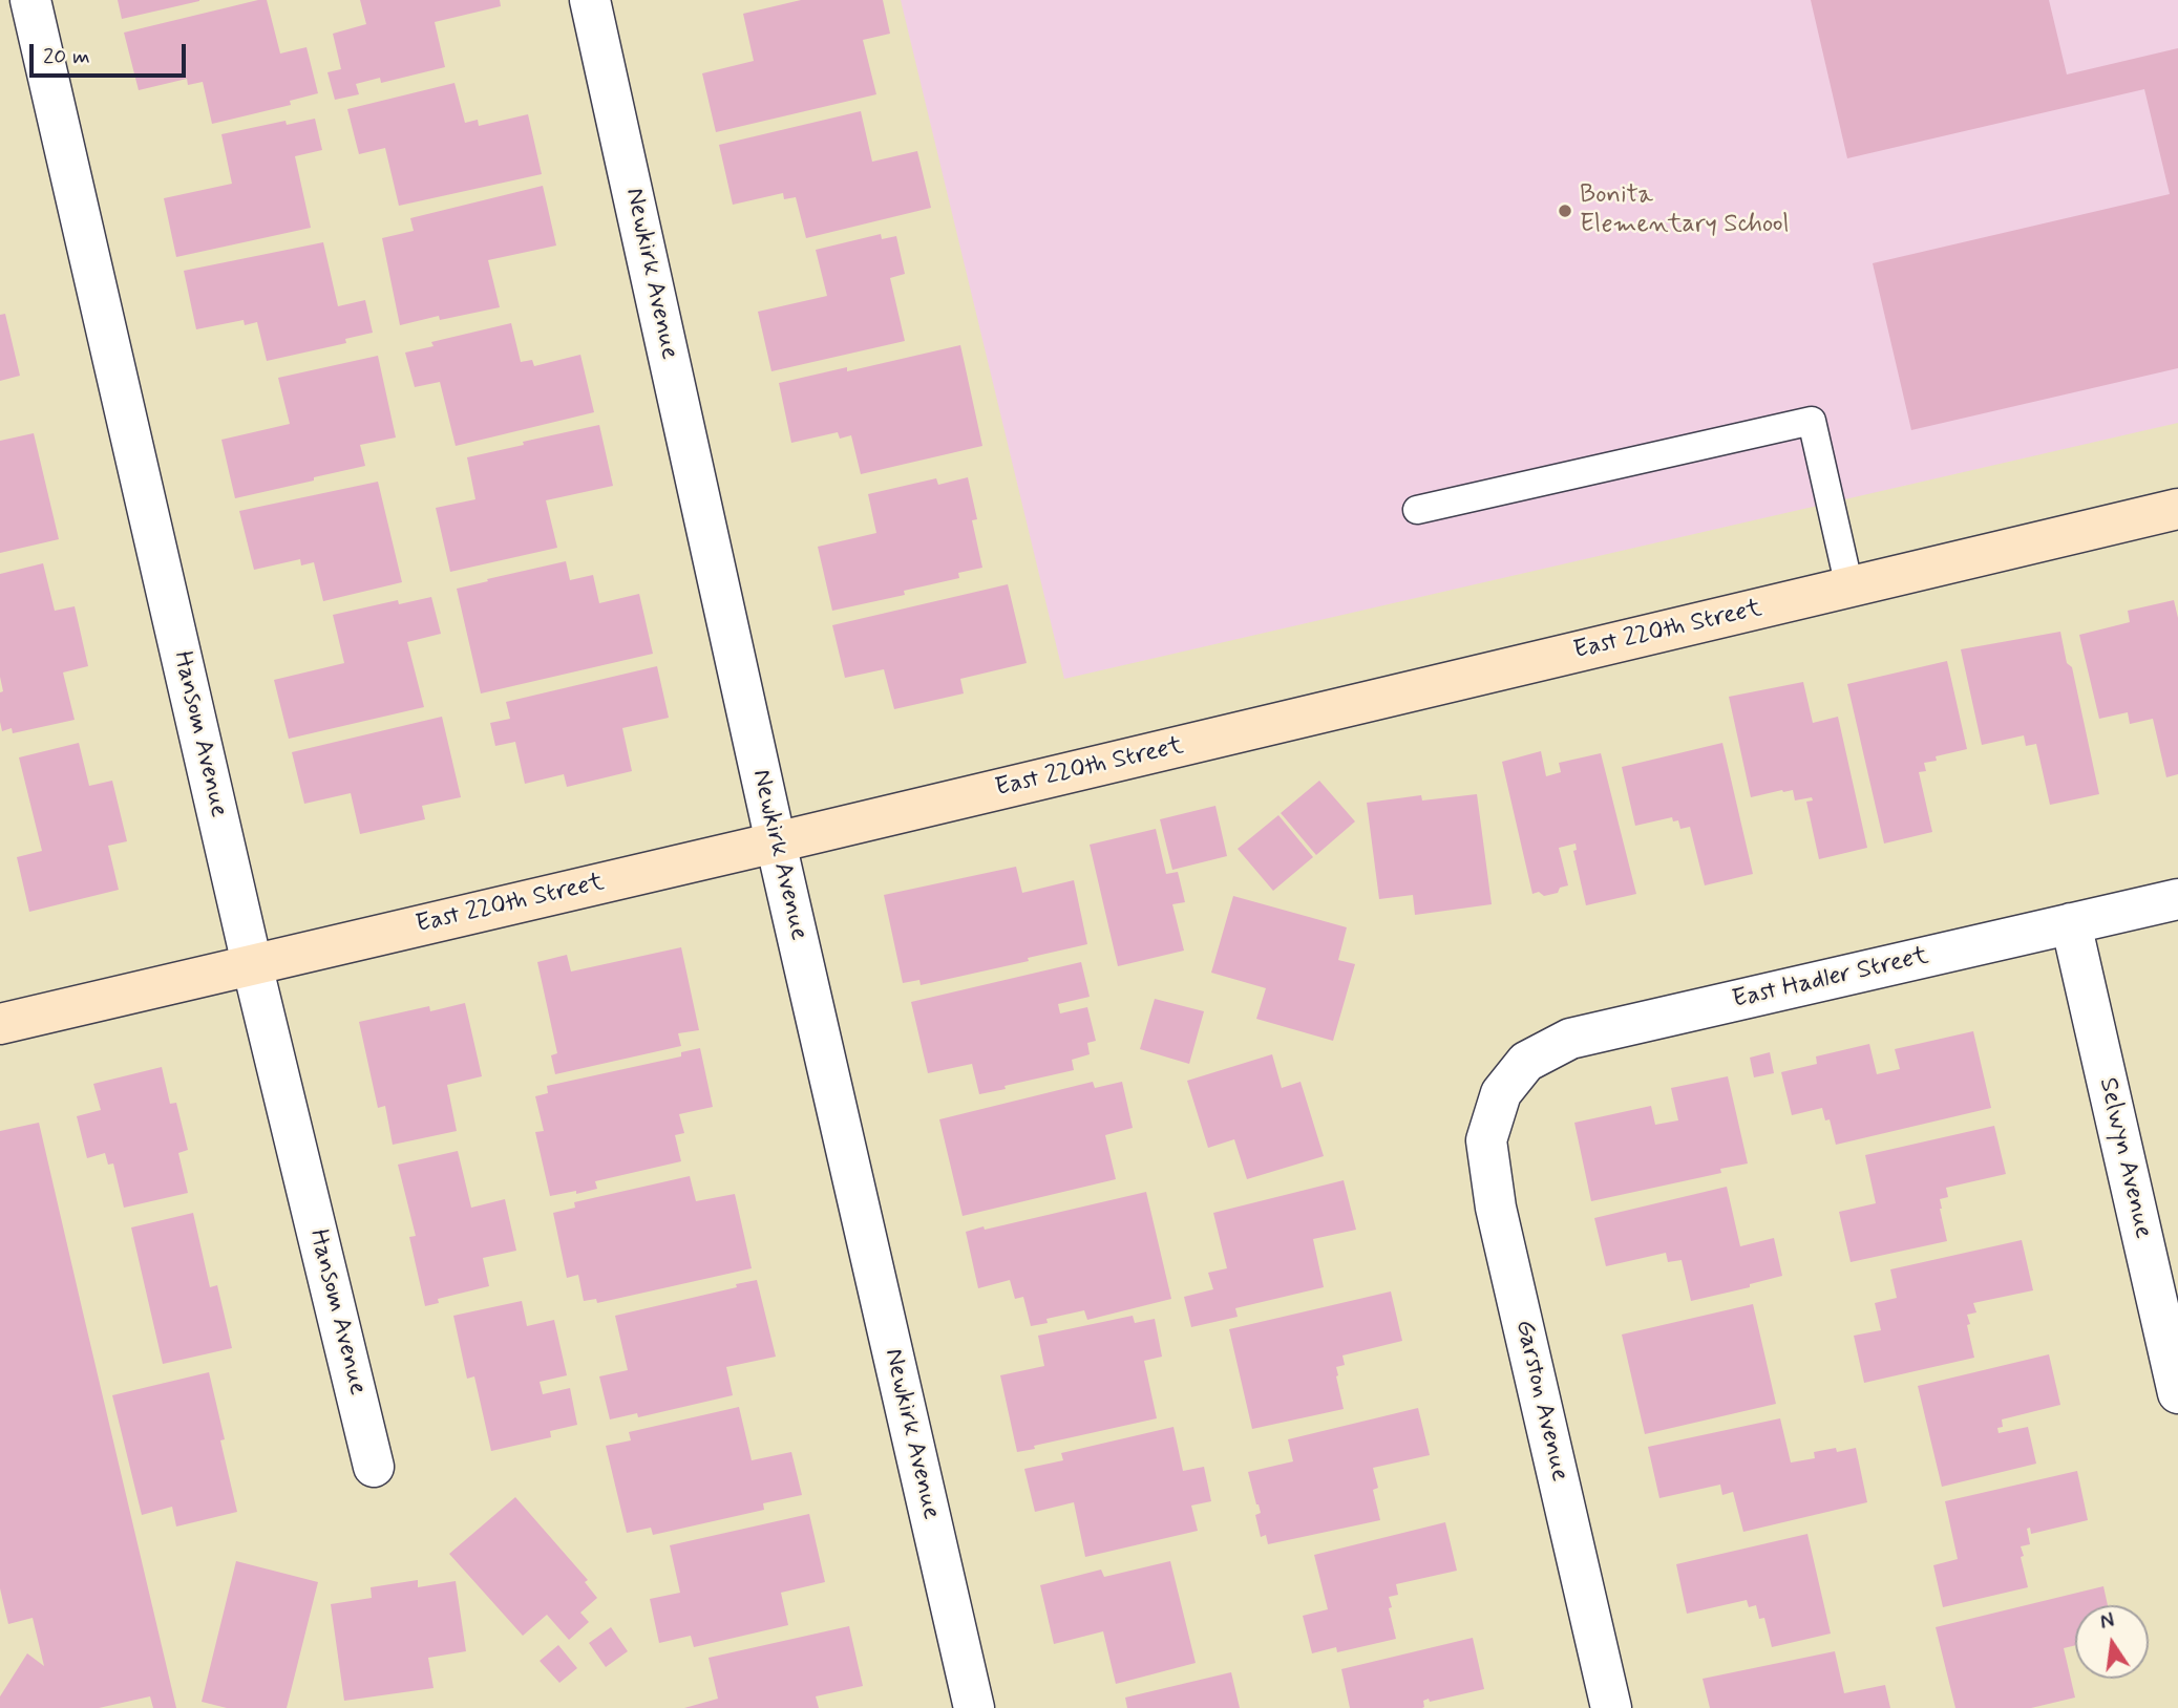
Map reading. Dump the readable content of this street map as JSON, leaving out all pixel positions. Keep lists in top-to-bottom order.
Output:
{
  "streets": {
    "street": [
      "Newkirk Avenue",
      "East 220th Street",
      "Hansom Avenue",
      "East Hadler Street",
      "Selwyn Avenue",
      "Garston Avenue"
    ]
  },
  "crossings": [
    ["Newkirk Avenue", "East 220th Street"],
    ["East 220th Street", "Hansom Avenue"],
    ["East Hadler Street", "Selwyn Avenue"],
    ["East Hadler Street", "Garston Avenue"]
  ],
  "places": ["Bonita Elementary School"],
  "scale_bar": "20 m",
  "north": "top"
}
